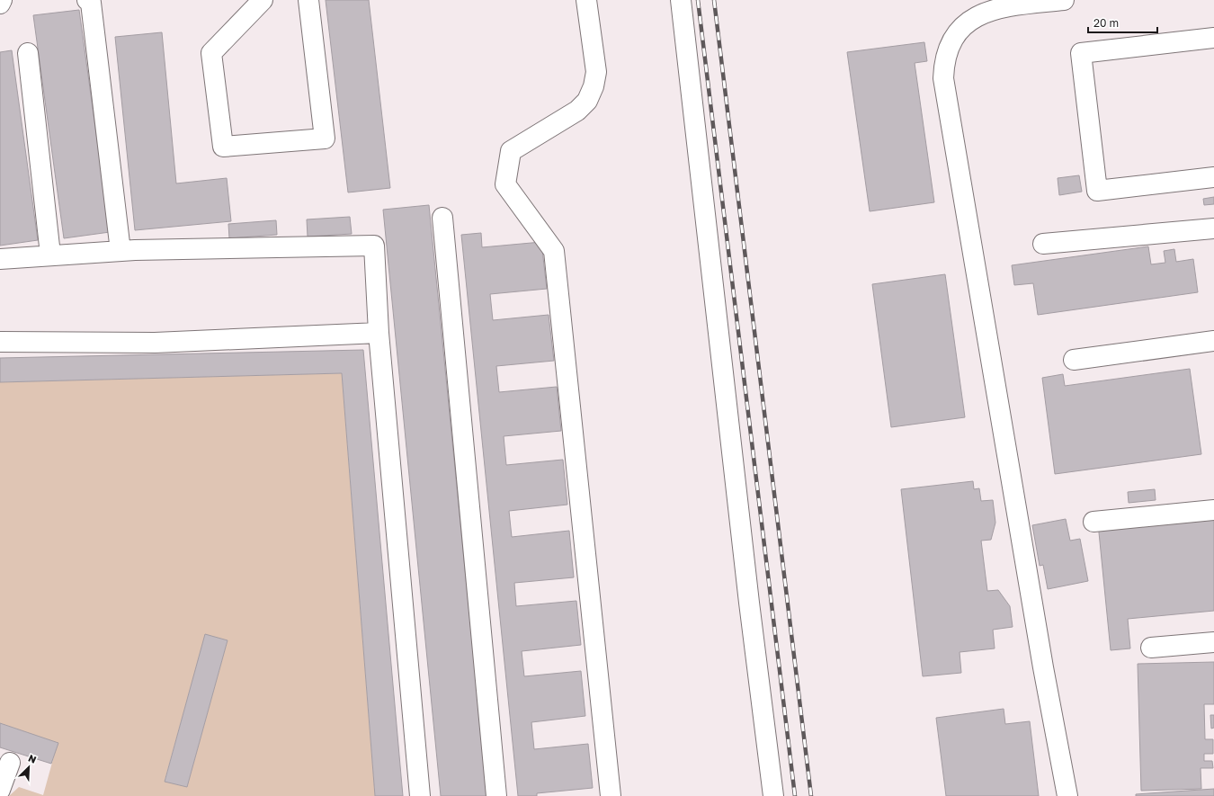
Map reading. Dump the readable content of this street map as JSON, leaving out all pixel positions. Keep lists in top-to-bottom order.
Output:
{
  "scale_bar": "20 m",
  "north": "top right"
}
